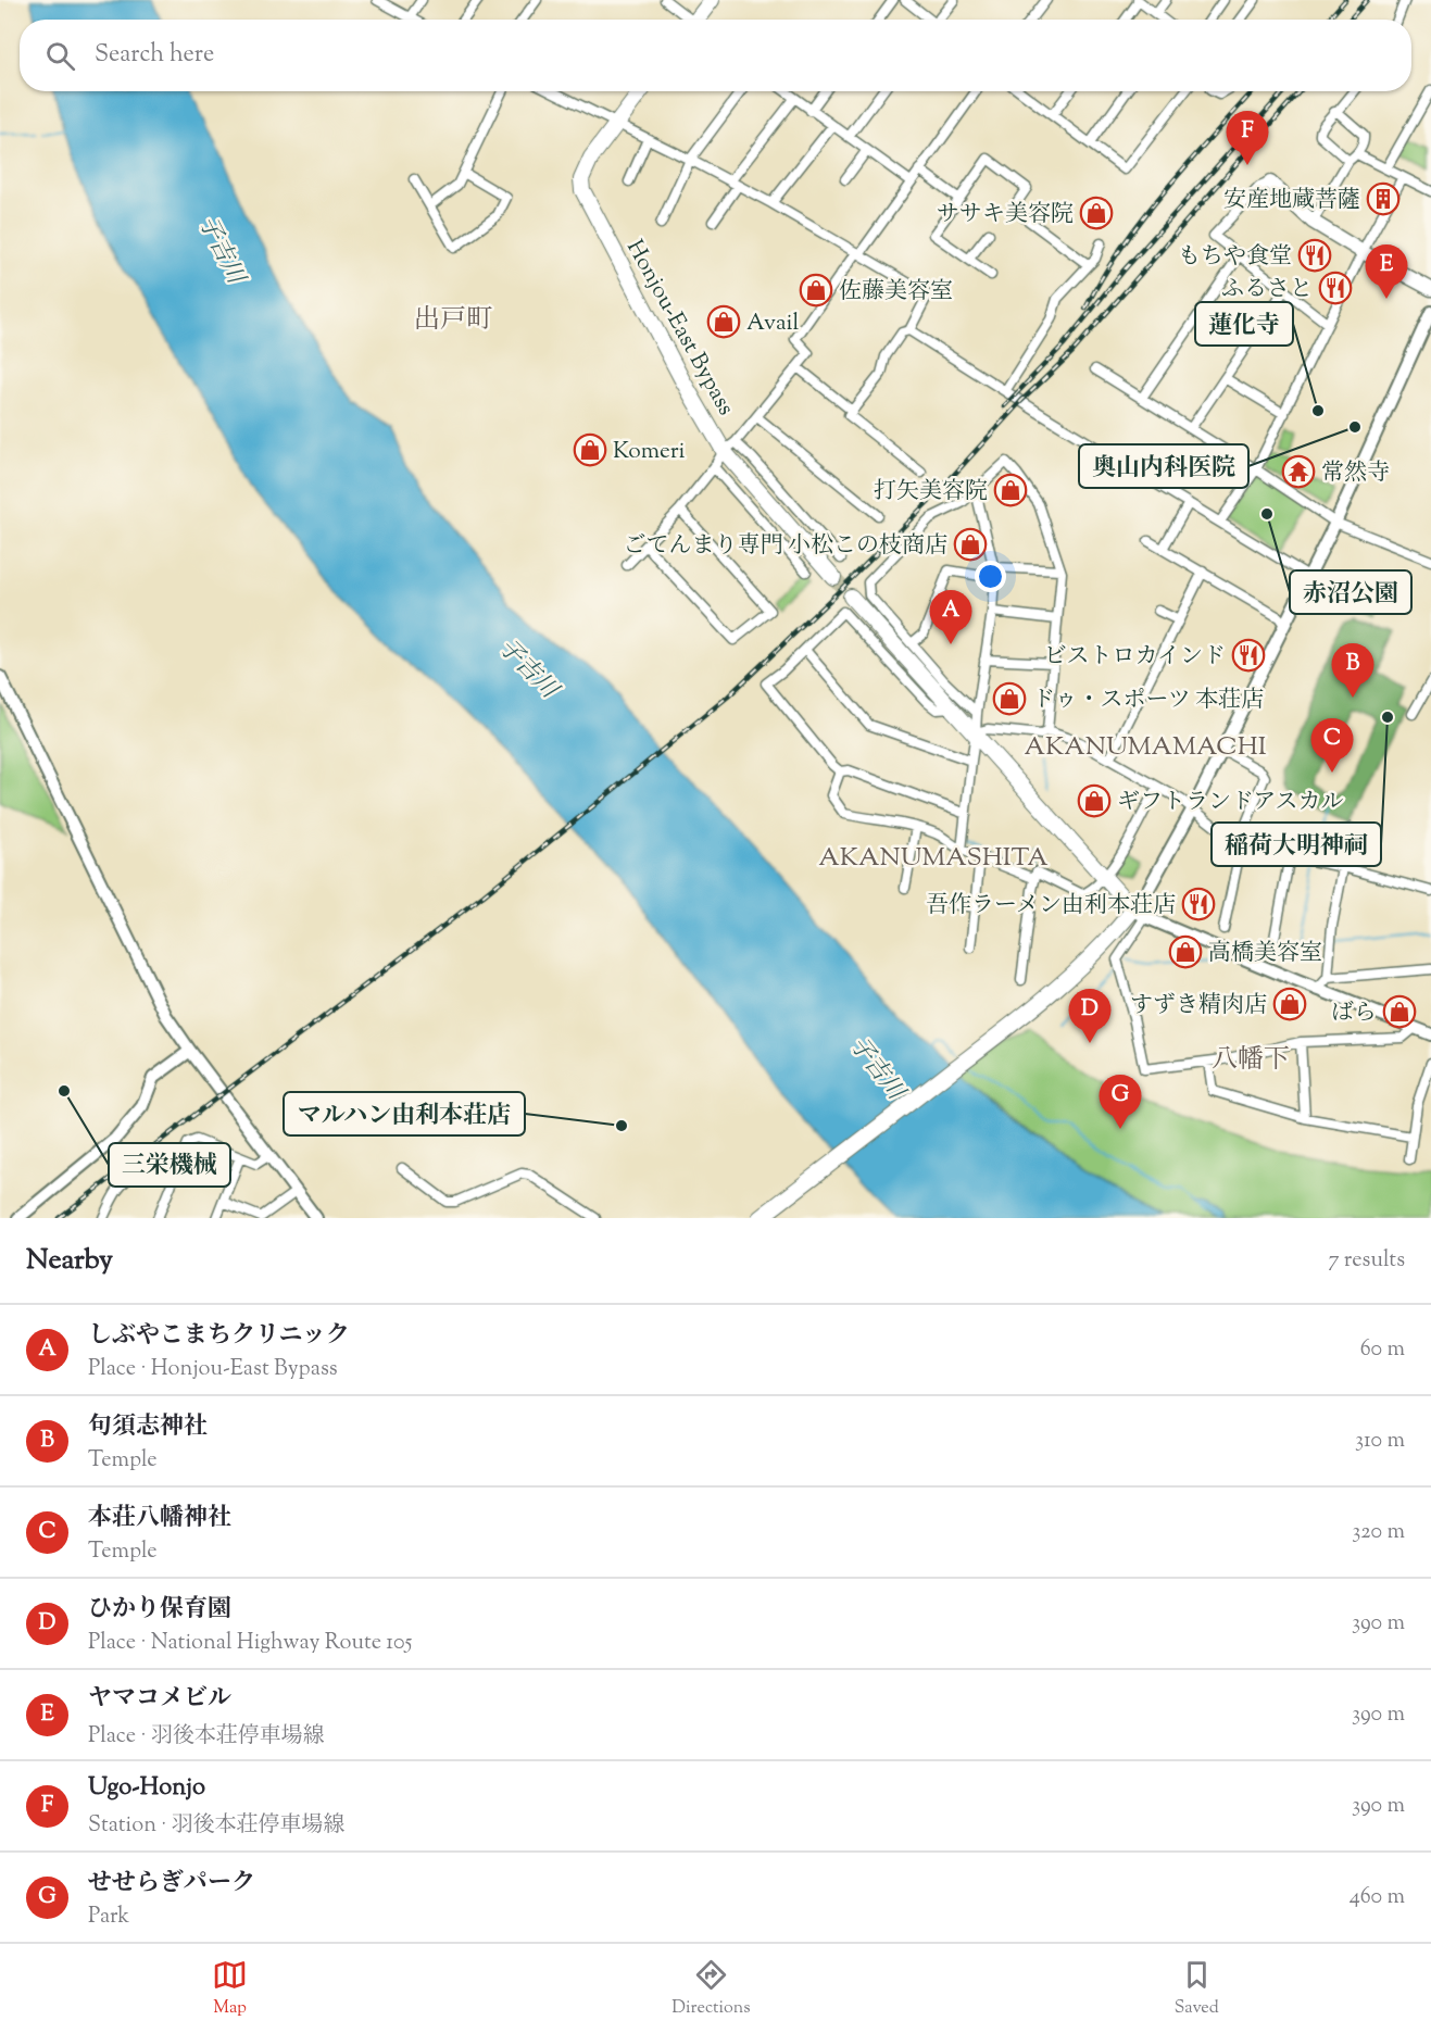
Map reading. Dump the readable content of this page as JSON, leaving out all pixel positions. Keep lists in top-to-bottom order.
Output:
{
  "streets": {
    "highway": ["Honjou-East Bypass"]
  },
  "districts": [
    "出戸町",
    "AKANUMAMACHI",
    "AKANUMASHITA",
    "八幡下"
  ],
  "water": ["子吉川"],
  "places": {
    "building": ["安産地蔵菩薩"],
    "shop": [
      "ササキ美容院",
      "佐藤美容室",
      "Avail",
      "Komeri",
      "打矢美容院",
      "ごてんまり専門 小松この枝商店",
      "ドゥ・スポーツ 本荘店",
      "ギフトランドアスカル",
      "高橋美容室",
      "すずき精肉店",
      "ばら"
    ],
    "restaurant": [
      "もちや食堂",
      "ふるさと",
      "ビストロカインド",
      "吾作ラーメン由利本荘店"
    ],
    "other": [
      "蓮化寺",
      "奥山内科医院",
      "赤沼公園",
      "稲荷大明神祠",
      "三栄機械",
      "マルハン由利本荘店"
    ],
    "temple": ["常然寺"]
  },
  "page": {
    "search": "Search here",
    "pins": [
      "F",
      "E",
      "A",
      "B",
      "C",
      "D",
      "G"
    ],
    "heading": ["Nearby", "7 results"],
    "list": [
      {
        "mark": "A",
        "name": "しぶやこまちクリニック",
        "note": "Place · Honjou-East Bypass",
        "value": "60 m"
      },
      {
        "mark": "B",
        "name": "句須志神社",
        "note": "Temple",
        "value": "310 m"
      },
      {
        "mark": "C",
        "name": "本荘八幡神社",
        "note": "Temple",
        "value": "320 m"
      },
      {
        "mark": "D",
        "name": "ひかり保育園",
        "note": "Place · National Highway Route 105",
        "value": "390 m"
      },
      {
        "mark": "E",
        "name": "ヤマコメビル",
        "note": "Place · 羽後本荘停車場線",
        "value": "390 m"
      },
      {
        "mark": "F",
        "name": "Ugo-Honjo",
        "note": "Station · 羽後本荘停車場線",
        "value": "390 m"
      },
      {
        "mark": "G",
        "name": "せせらぎパーク",
        "note": "Park",
        "value": "460 m"
      }
    ],
    "nav": ["Map", "Directions", "Saved"]
  }
}
